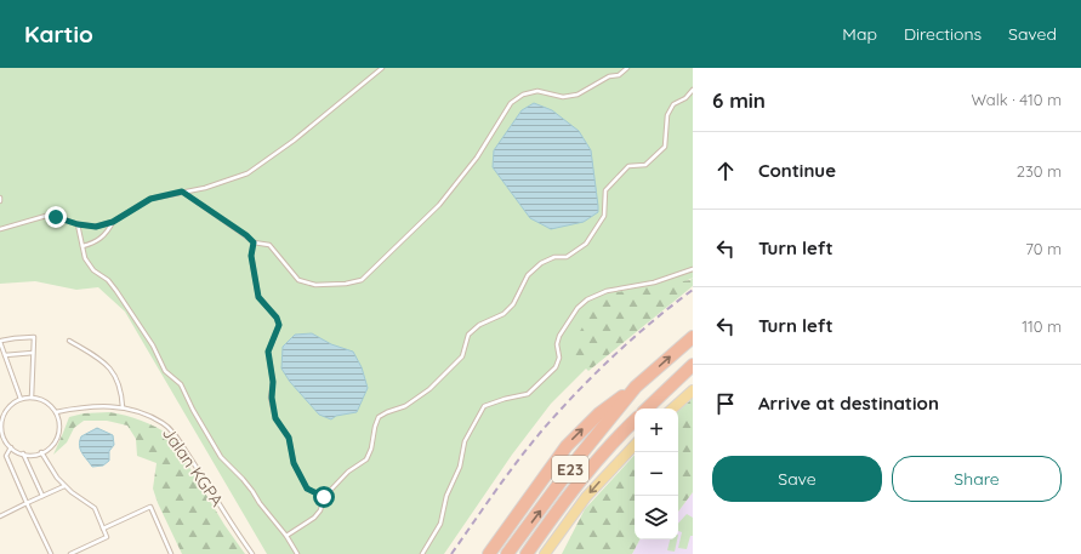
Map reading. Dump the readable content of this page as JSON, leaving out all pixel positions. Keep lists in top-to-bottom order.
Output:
{
  "streets": {
    "highway": ["E23"],
    "lane": ["Jalan KGPA"]
  },
  "page": {
    "header": "Kartio",
    "nav": ["Map", "Directions", "Saved"],
    "heading": ["6 min", "Walk · 410 m"],
    "list": [
      ["Continue", "230 m"],
      ["Turn left", "70 m"],
      ["Turn left", "110 m"],
      "Arrive at destination"
    ],
    "map_buttons": ["+", "−"],
    "buttons": ["Save", "Share"]
  }
}
